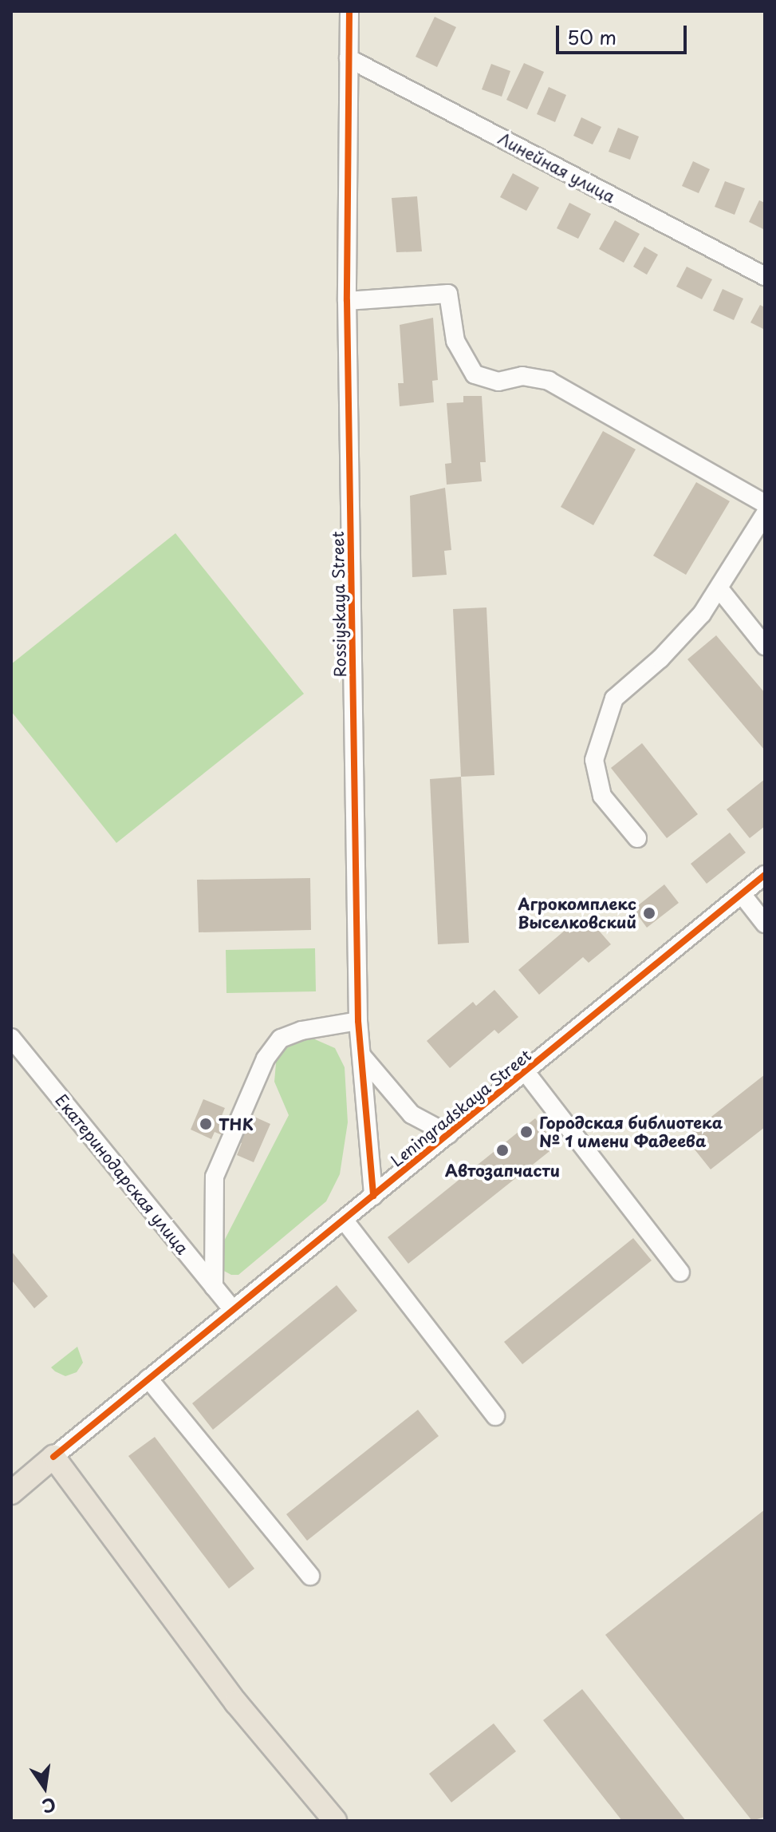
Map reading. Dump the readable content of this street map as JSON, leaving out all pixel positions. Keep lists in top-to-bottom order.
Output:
{
  "streets": {
    "street": [
      "Линейная улица",
      "Rossiyskaya Street",
      "Leningradskaya Street",
      "Екатеринодарская улица"
    ]
  },
  "crossings": [
    ["Линейная улица", "Rossiyskaya Street"],
    ["Rossiyskaya Street", "Leningradskaya Street"],
    ["Leningradskaya Street", "Екатеринодарская улица"]
  ],
  "places": [
    "Агрокомплекс Выселковский",
    "ТНК",
    "Городская библиотека № 1 имени Фадеева",
    "Автозапчасти"
  ],
  "scale_bar": "50 m",
  "north": "bottom"
}
